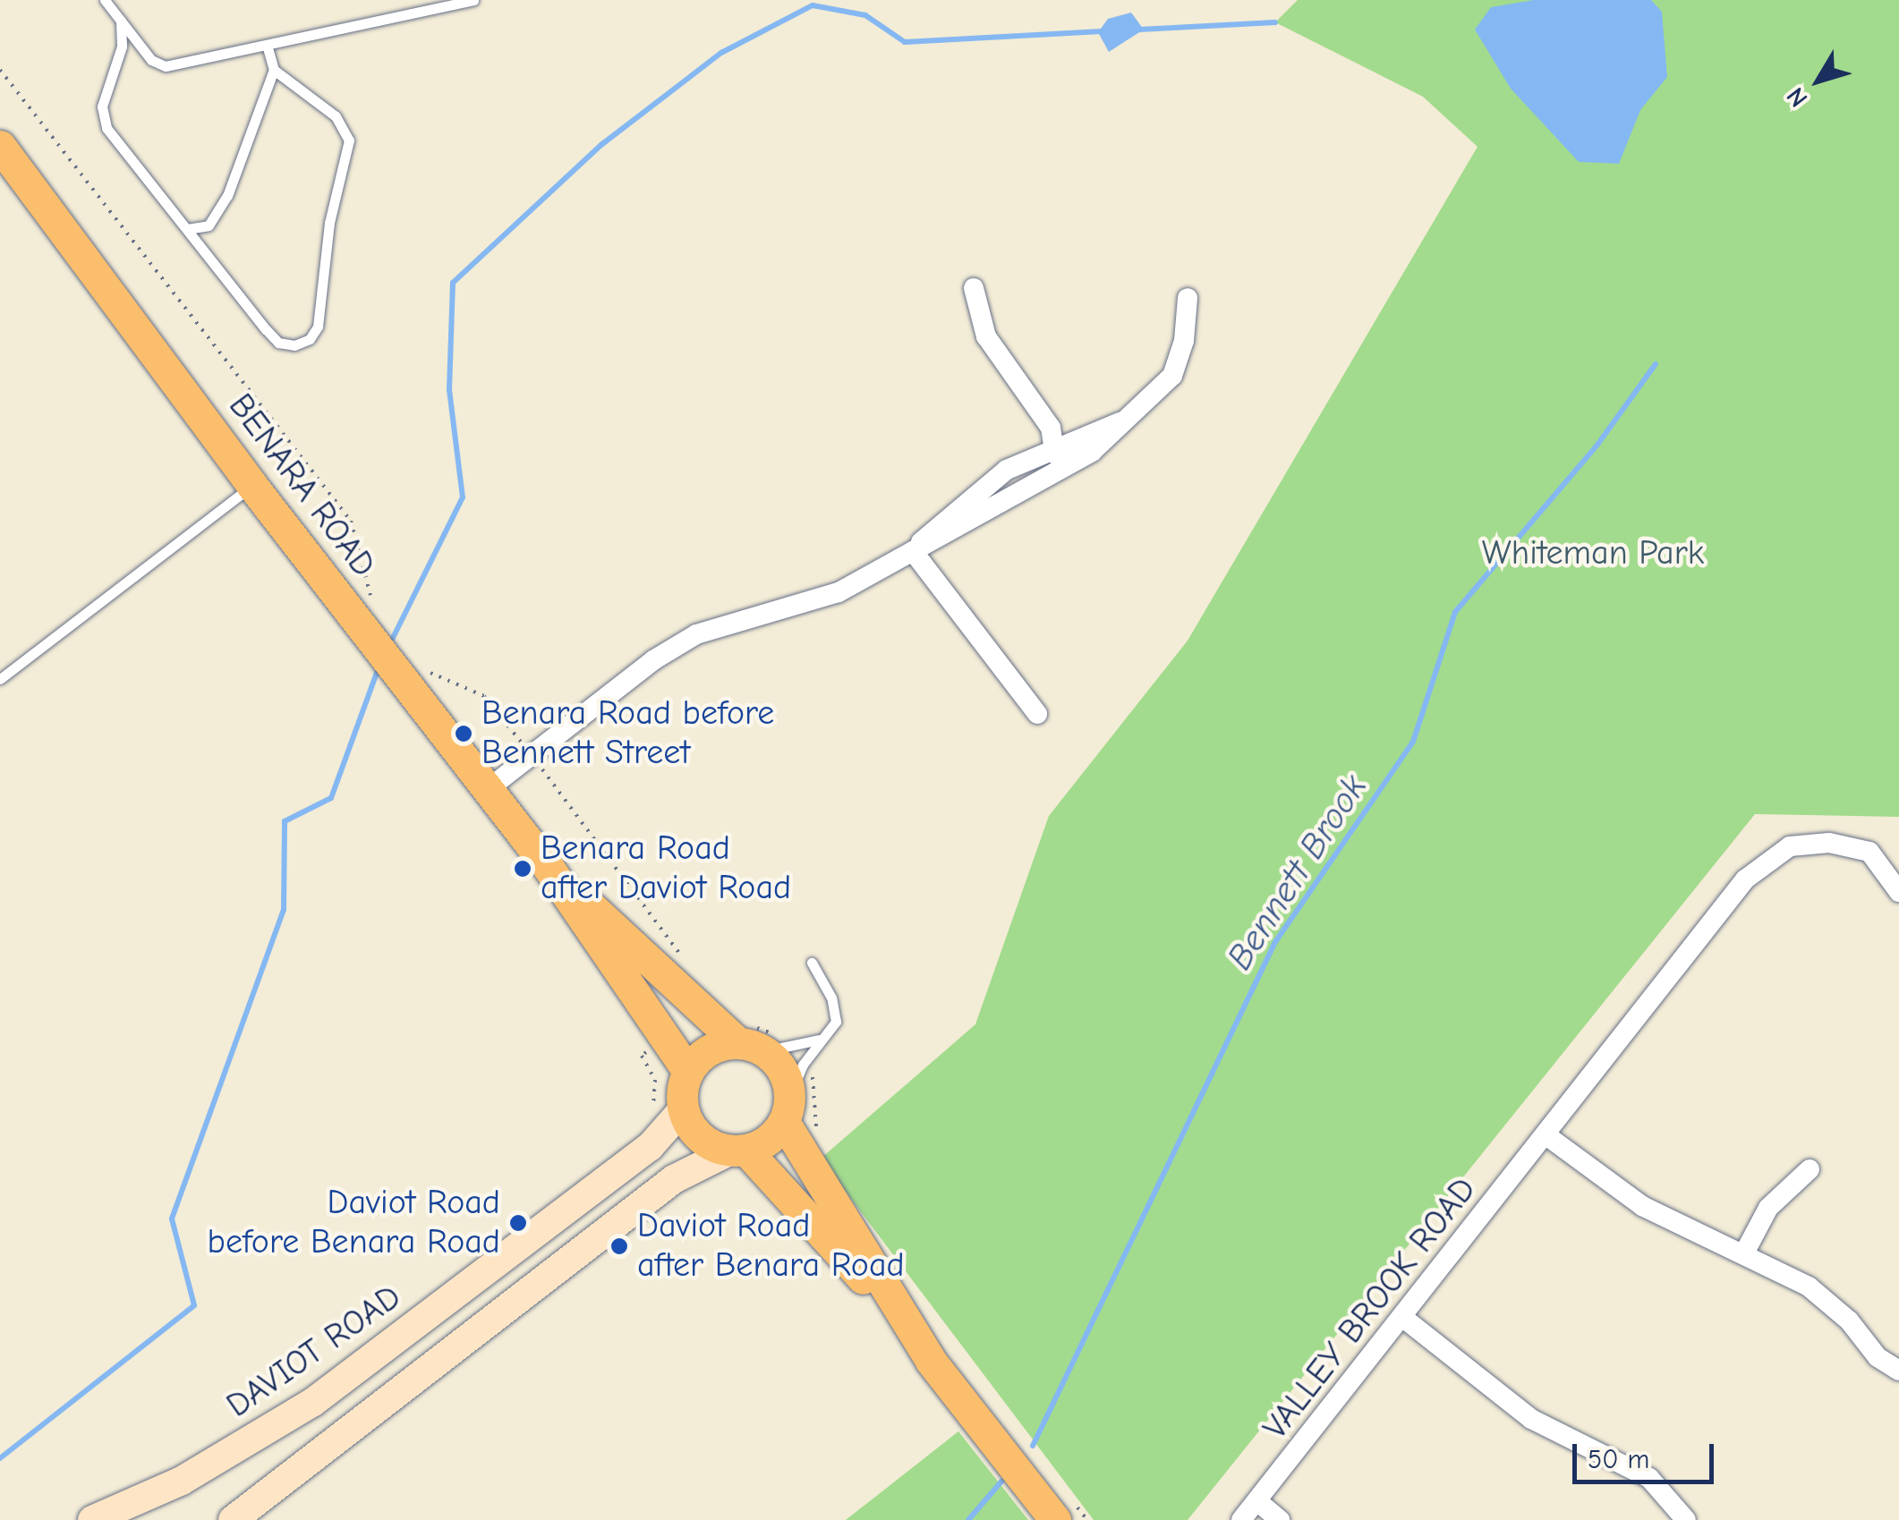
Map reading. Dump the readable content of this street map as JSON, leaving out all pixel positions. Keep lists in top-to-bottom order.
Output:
{
  "streets": {
    "main road": ["BENARA ROAD"],
    "street": ["VALLEY BROOK ROAD", "DAVIOT ROAD"]
  },
  "crossings": [
    ["BENARA ROAD", "DAVIOT ROAD"]
  ],
  "water": ["Bennett Brook"],
  "parks": ["Whiteman Park"],
  "places": [
    "Benara Road before Bennett Street",
    "Benara Road after Daviot Road",
    "Daviot Road before Benara Road",
    "Daviot Road after Benara Road"
  ],
  "scale_bar": "50 m",
  "north": "bottom left"
}
